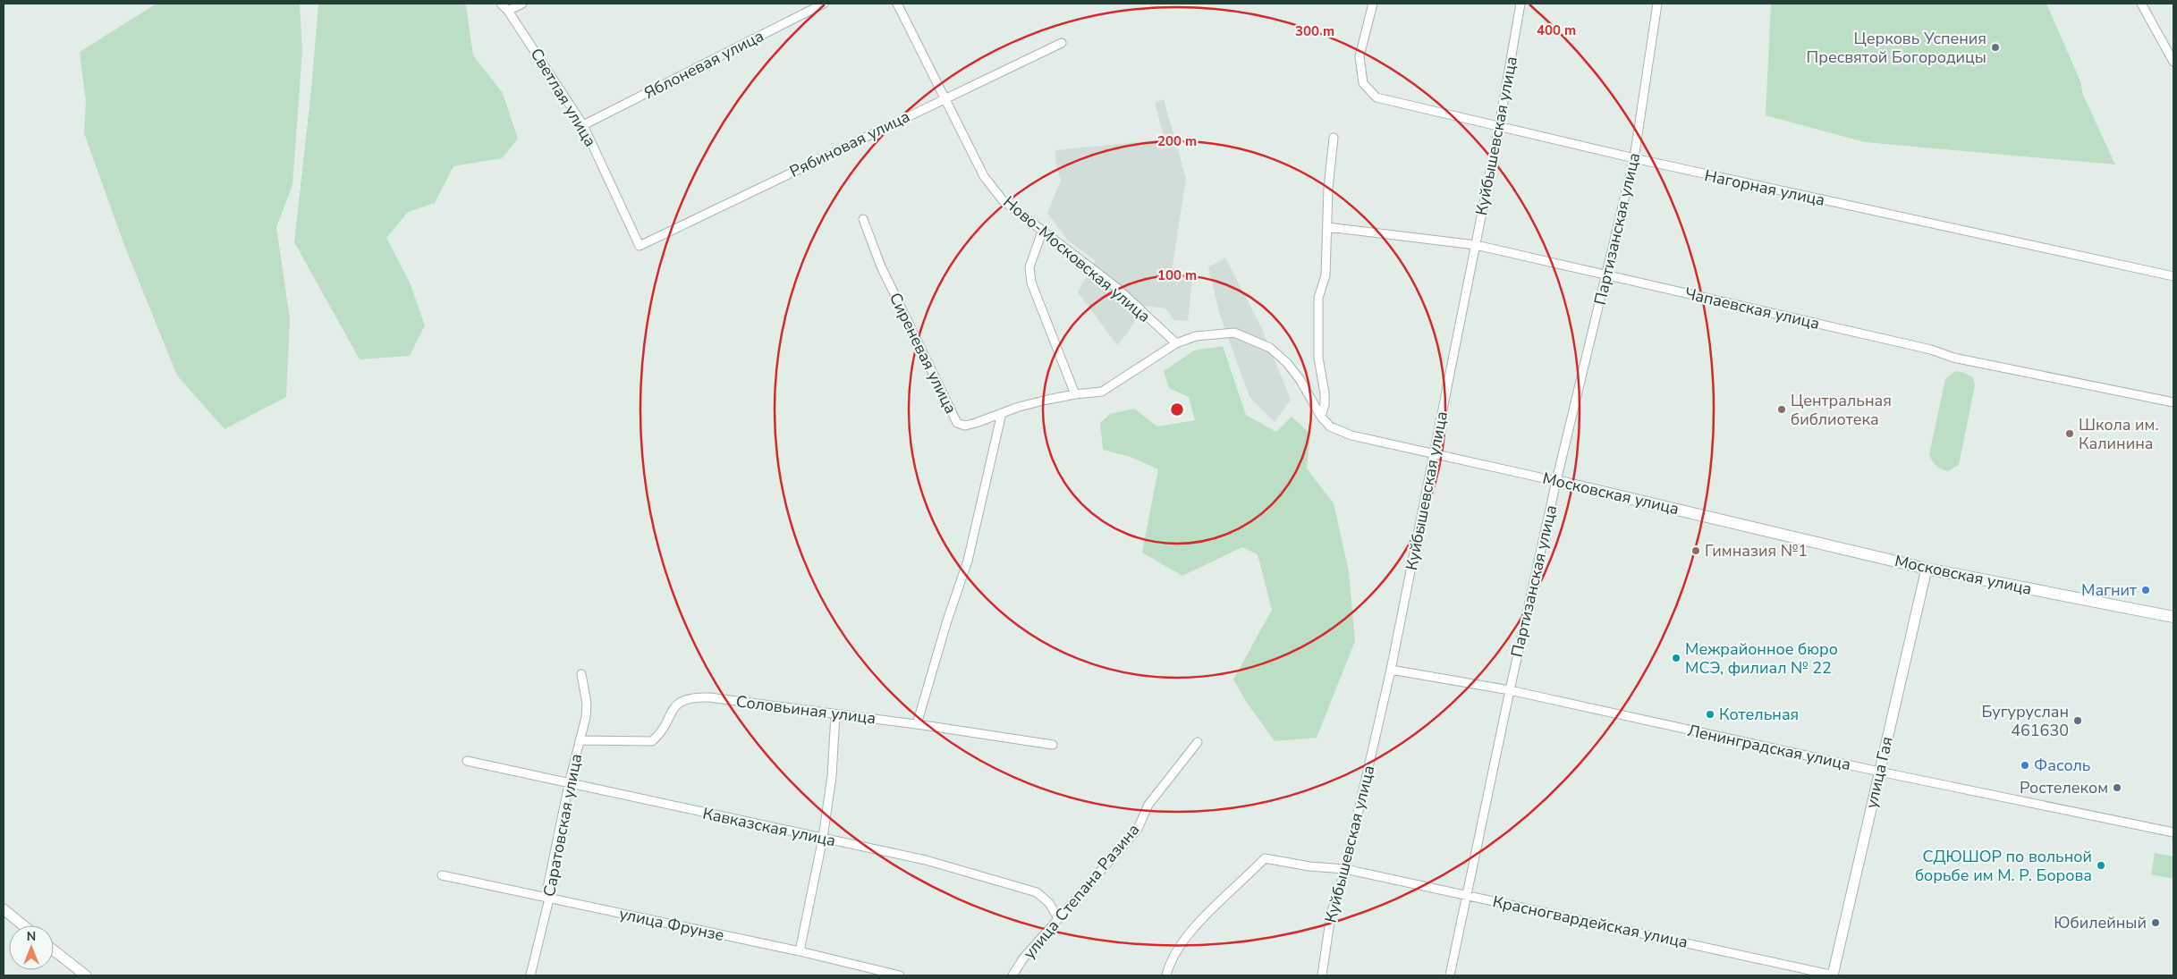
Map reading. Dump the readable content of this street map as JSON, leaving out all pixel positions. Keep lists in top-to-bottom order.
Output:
{
  "streets": {
    "main road": ["Московская улица"],
    "street": [
      "Яблоневая улица",
      "Светлая улица",
      "Куйбышевская улица",
      "Рябиновая улица",
      "Нагорная улица",
      "Партизанская улица",
      "Ново-Московская улица",
      "Чапаевская улица",
      "Сиреневая улица",
      "Соловьиная улица",
      "Ленинградская улица",
      "улица Гая",
      "Саратовская улица",
      "Кавказская улица",
      "улица Степана Разина",
      "Красногвардейская улица",
      "улица Фрунзе"
    ]
  },
  "crossings": [
    ["Яблоневая улица", "Светлая улица"],
    ["Светлая улица", "Рябиновая улица"],
    ["Куйбышевская улица", "Нагорная улица"],
    ["Куйбышевская улица", "Чапаевская улица"],
    ["Куйбышевская улица", "Московская улица"],
    ["Куйбышевская улица", "Ленинградская улица"],
    ["Куйбышевская улица", "Красногвардейская улица"],
    ["Рябиновая улица", "Ново-Московская улица"],
    ["Нагорная улица", "Партизанская улица"],
    ["Партизанская улица", "Чапаевская улица"],
    ["Партизанская улица", "Московская улица"],
    ["Партизанская улица", "Ленинградская улица"],
    ["Партизанская улица", "Красногвардейская улица"],
    ["Ново-Московская улица", "Московская улица"],
    ["Сиреневая улица", "Московская улица"],
    ["Московская улица", "улица Гая"],
    ["Соловьиная улица", "Саратовская улица"],
    ["Ленинградская улица", "улица Гая"],
    ["улица Гая", "Красногвардейская улица"],
    ["Саратовская улица", "Кавказская улица"],
    ["Саратовская улица", "улица Фрунзе"],
    ["Кавказская улица", "улица Степана Разина"]
  ],
  "places": [
    "Церковь Успения Пресвятой Богородицы",
    "Центральная библиотека",
    "Школа им. Калинина",
    "Гимназия №1",
    "Магнит",
    "Межрайонное бюро МСЭ, филиал № 22",
    "Котельная",
    "Бугуруслан 461630",
    "Фасоль",
    "Ростелеком",
    "СДЮШОР по вольной борьбе им М. Р. Борова",
    "Юбилейный"
  ],
  "north": "top",
  "rings": [
    "400 m",
    "300 m",
    "200 m",
    "100 m"
  ]
}
